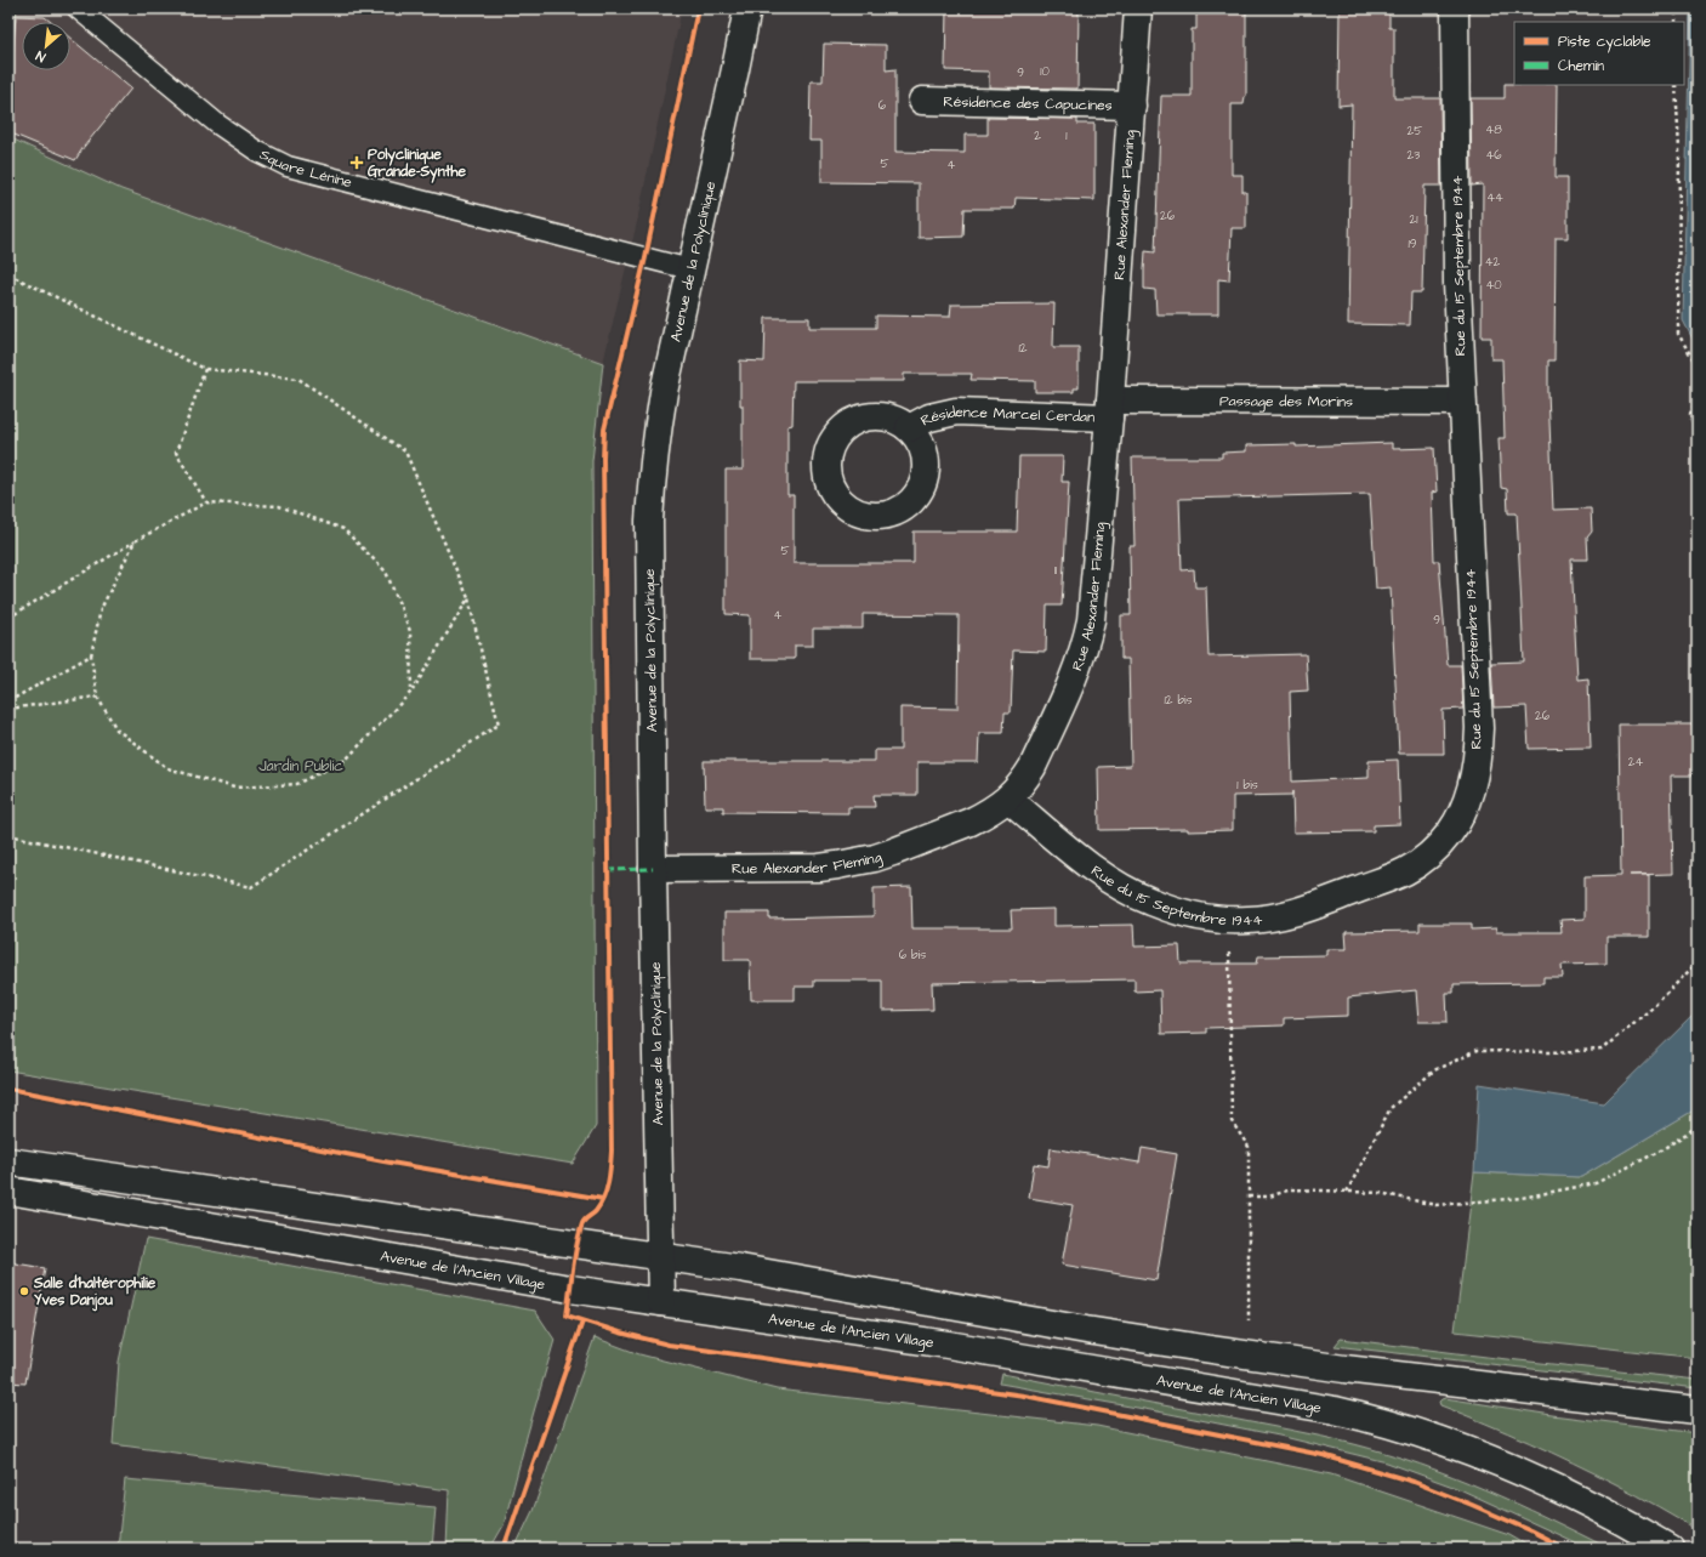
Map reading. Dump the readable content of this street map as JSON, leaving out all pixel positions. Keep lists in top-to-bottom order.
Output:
{
  "streets": {
    "street": [
      "Résidence des Capucines",
      "Rue Alexander Fleming",
      "Avenue de la Polyclinique",
      "Rue du 15 Septembre 1944",
      "Passage des Morins",
      "Résidence Marcel Cerdan",
      "Avenue de l'Ancien Village"
    ],
    "lane": ["Square Lénine"]
  },
  "crossings": [
    ["Résidence des Capucines", "Rue Alexander Fleming"],
    ["Square Lénine", "Avenue de la Polyclinique"],
    ["Rue Alexander Fleming", "Avenue de la Polyclinique"],
    ["Rue Alexander Fleming", "Rue du 15 Septembre 1944"],
    ["Rue Alexander Fleming", "Passage des Morins"],
    ["Rue Alexander Fleming", "Résidence Marcel Cerdan"],
    ["Avenue de la Polyclinique", "Avenue de l'Ancien Village"],
    ["Rue du 15 Septembre 1944", "Passage des Morins"],
    ["Passage des Morins", "Résidence Marcel Cerdan"]
  ],
  "parks": ["Jardin Public"],
  "places": {
    "health": ["Polyclinique Grande-Synthe"],
    "other": ["Salle d'haltérophilie Yves Danjou"]
  },
  "house_numbers": [
    "10",
    "9",
    "6",
    "48",
    "25",
    "2",
    "1",
    "23",
    "46",
    "5",
    "4",
    "44",
    "26",
    "21",
    "19",
    "42",
    "40",
    "12",
    "5",
    "11",
    "4",
    "9",
    "12 bis",
    "26",
    "24",
    "1 bis",
    "6 bis"
  ],
  "legend": ["Piste cyclable", "Chemin"],
  "north": "bottom left"
}
